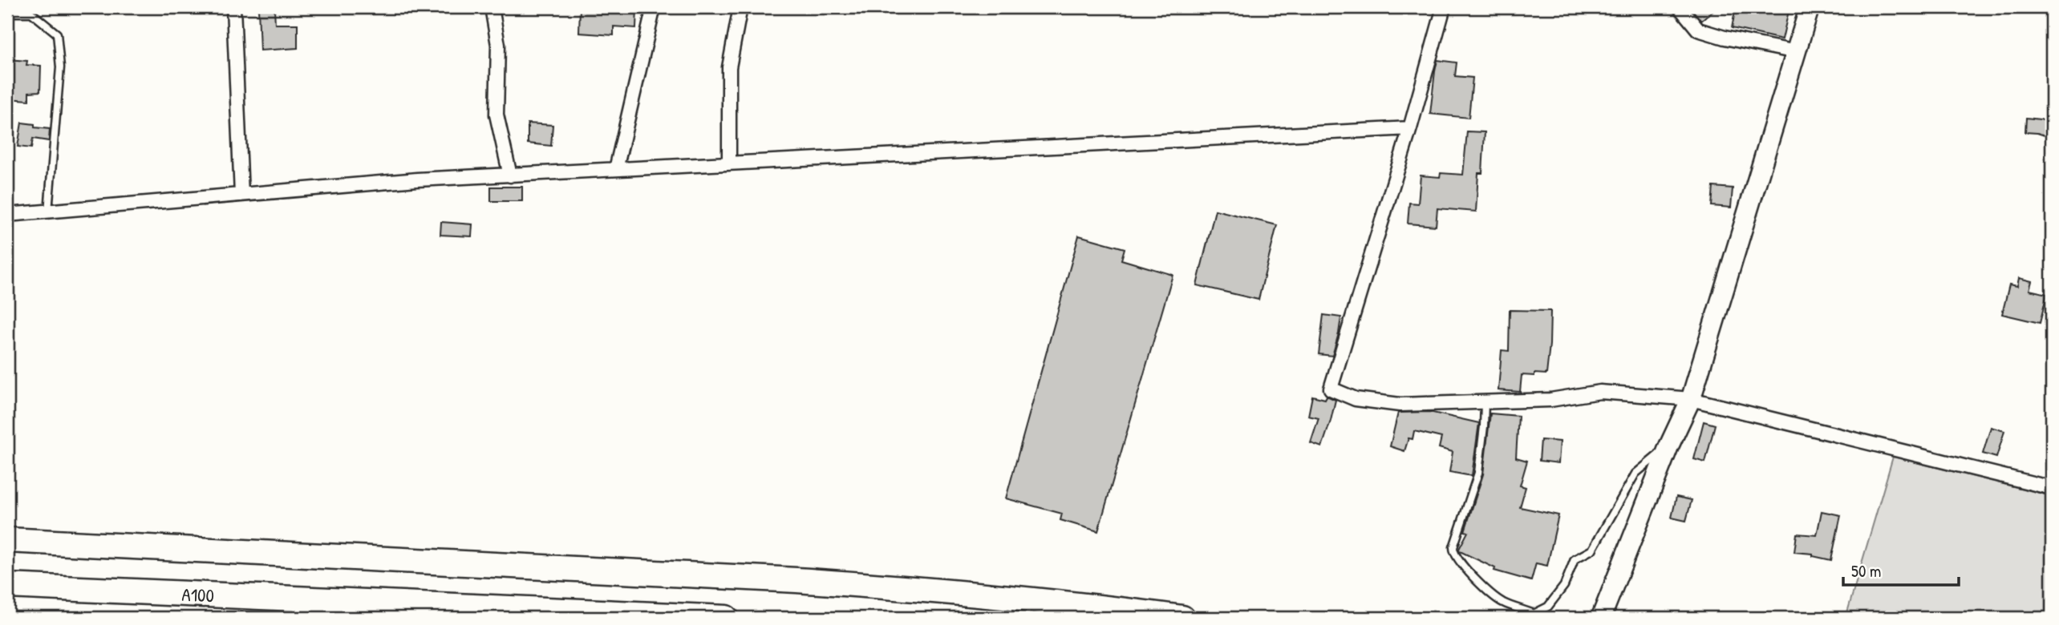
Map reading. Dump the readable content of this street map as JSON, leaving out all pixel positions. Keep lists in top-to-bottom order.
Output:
{
  "streets": {
    "highway": ["A100"]
  },
  "scale_bar": "50 m"
}
